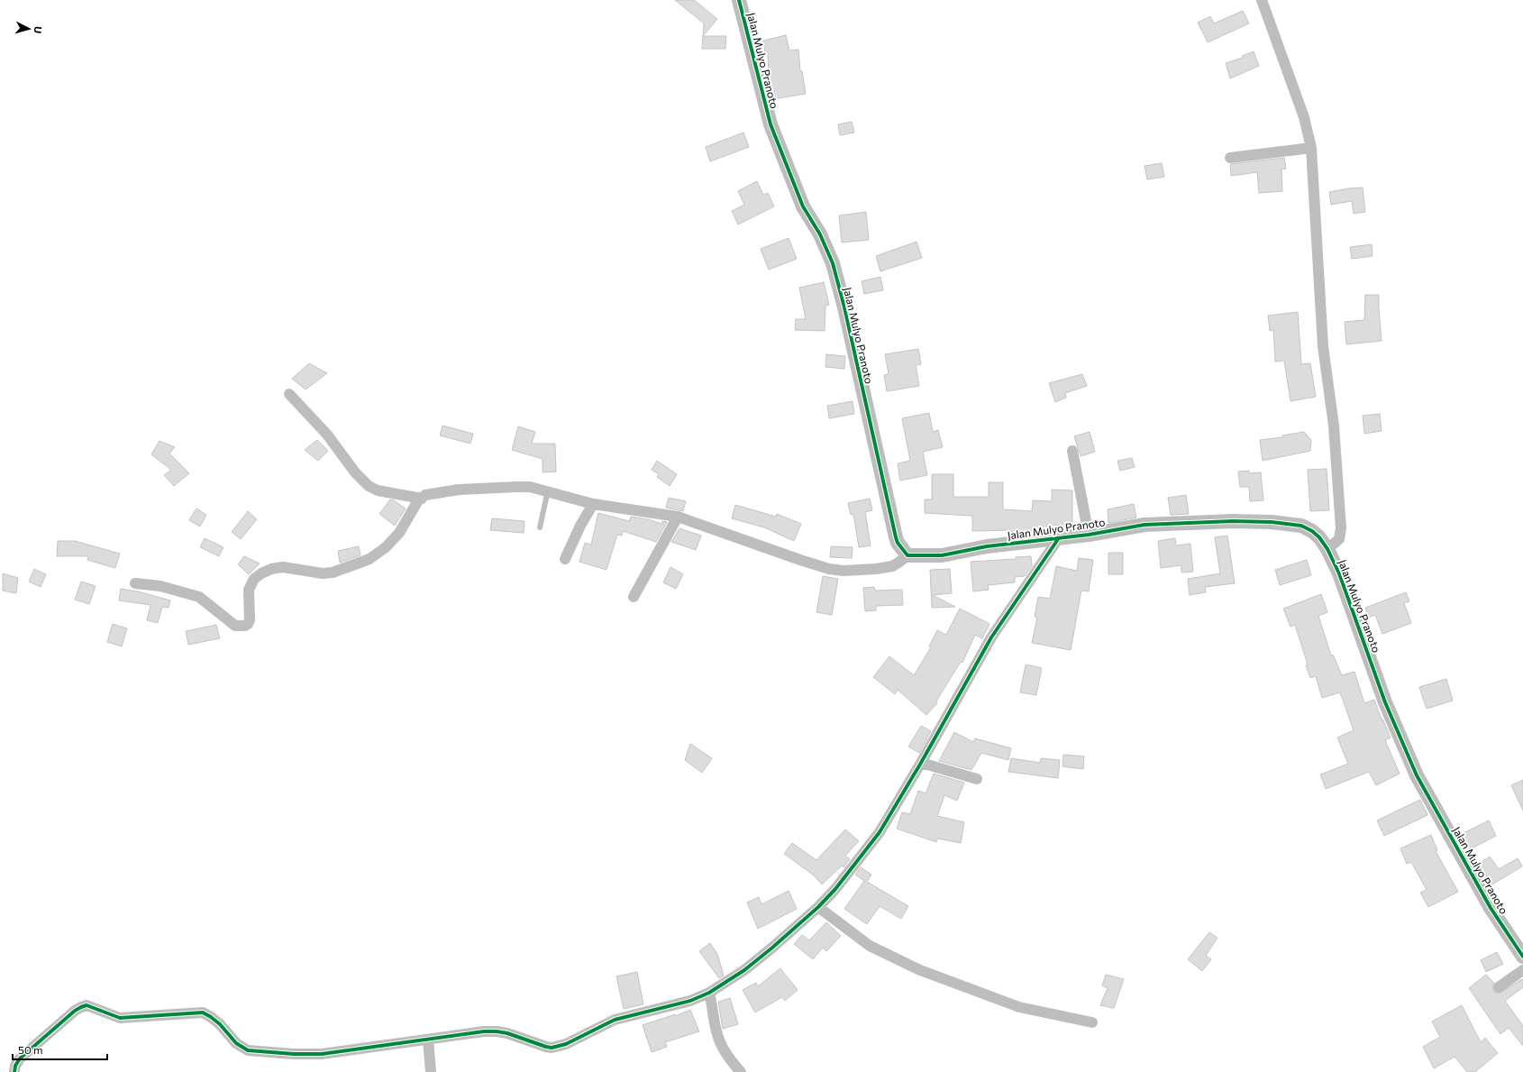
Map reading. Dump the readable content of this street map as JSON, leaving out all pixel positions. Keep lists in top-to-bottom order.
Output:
{
  "streets": {
    "street": ["Jalan Mulyo Pranoto"]
  },
  "scale_bar": "50 m",
  "north": "right"
}
